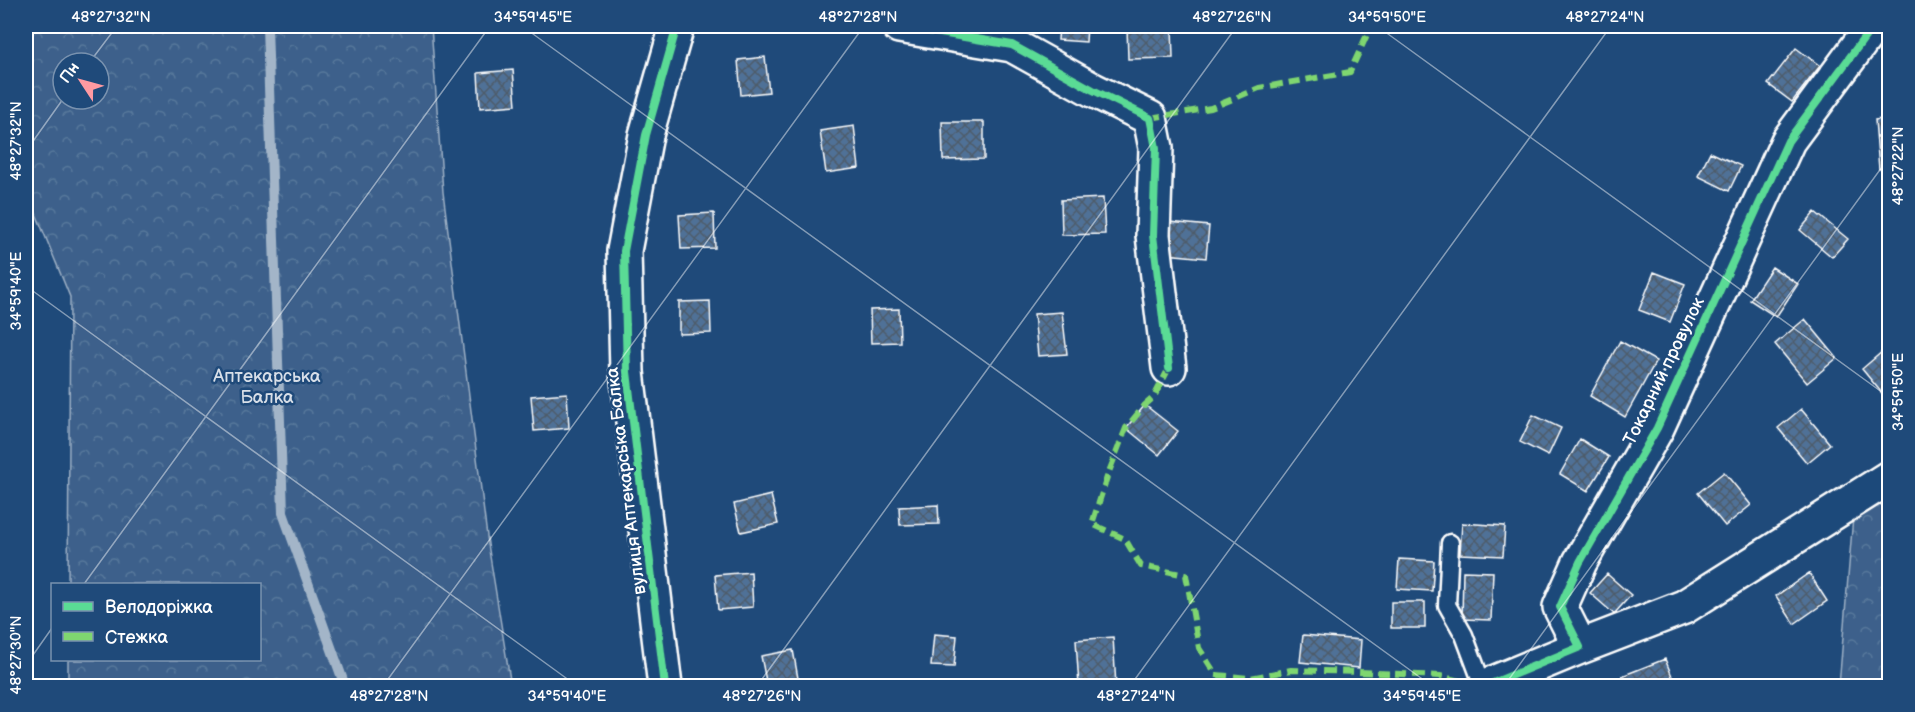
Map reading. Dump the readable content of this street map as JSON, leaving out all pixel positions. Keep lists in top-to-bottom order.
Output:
{
  "streets": {
    "street": ["Токарний провулок", "вулиця Аптекарська Балка"]
  },
  "parks": ["Аптекарська Балка"],
  "legend": ["Велодоріжка", "Стежка"],
  "north": "top left",
  "coordinates": [
    "48°27'32\"N",
    "34°59'45\"E",
    "48°27'28\"N",
    "48°27'26\"N",
    "34°59'50\"E",
    "48°27'24\"N",
    "48°27'22\"N",
    "34°59'40\"E",
    "48°27'30\"N"
  ]
}
